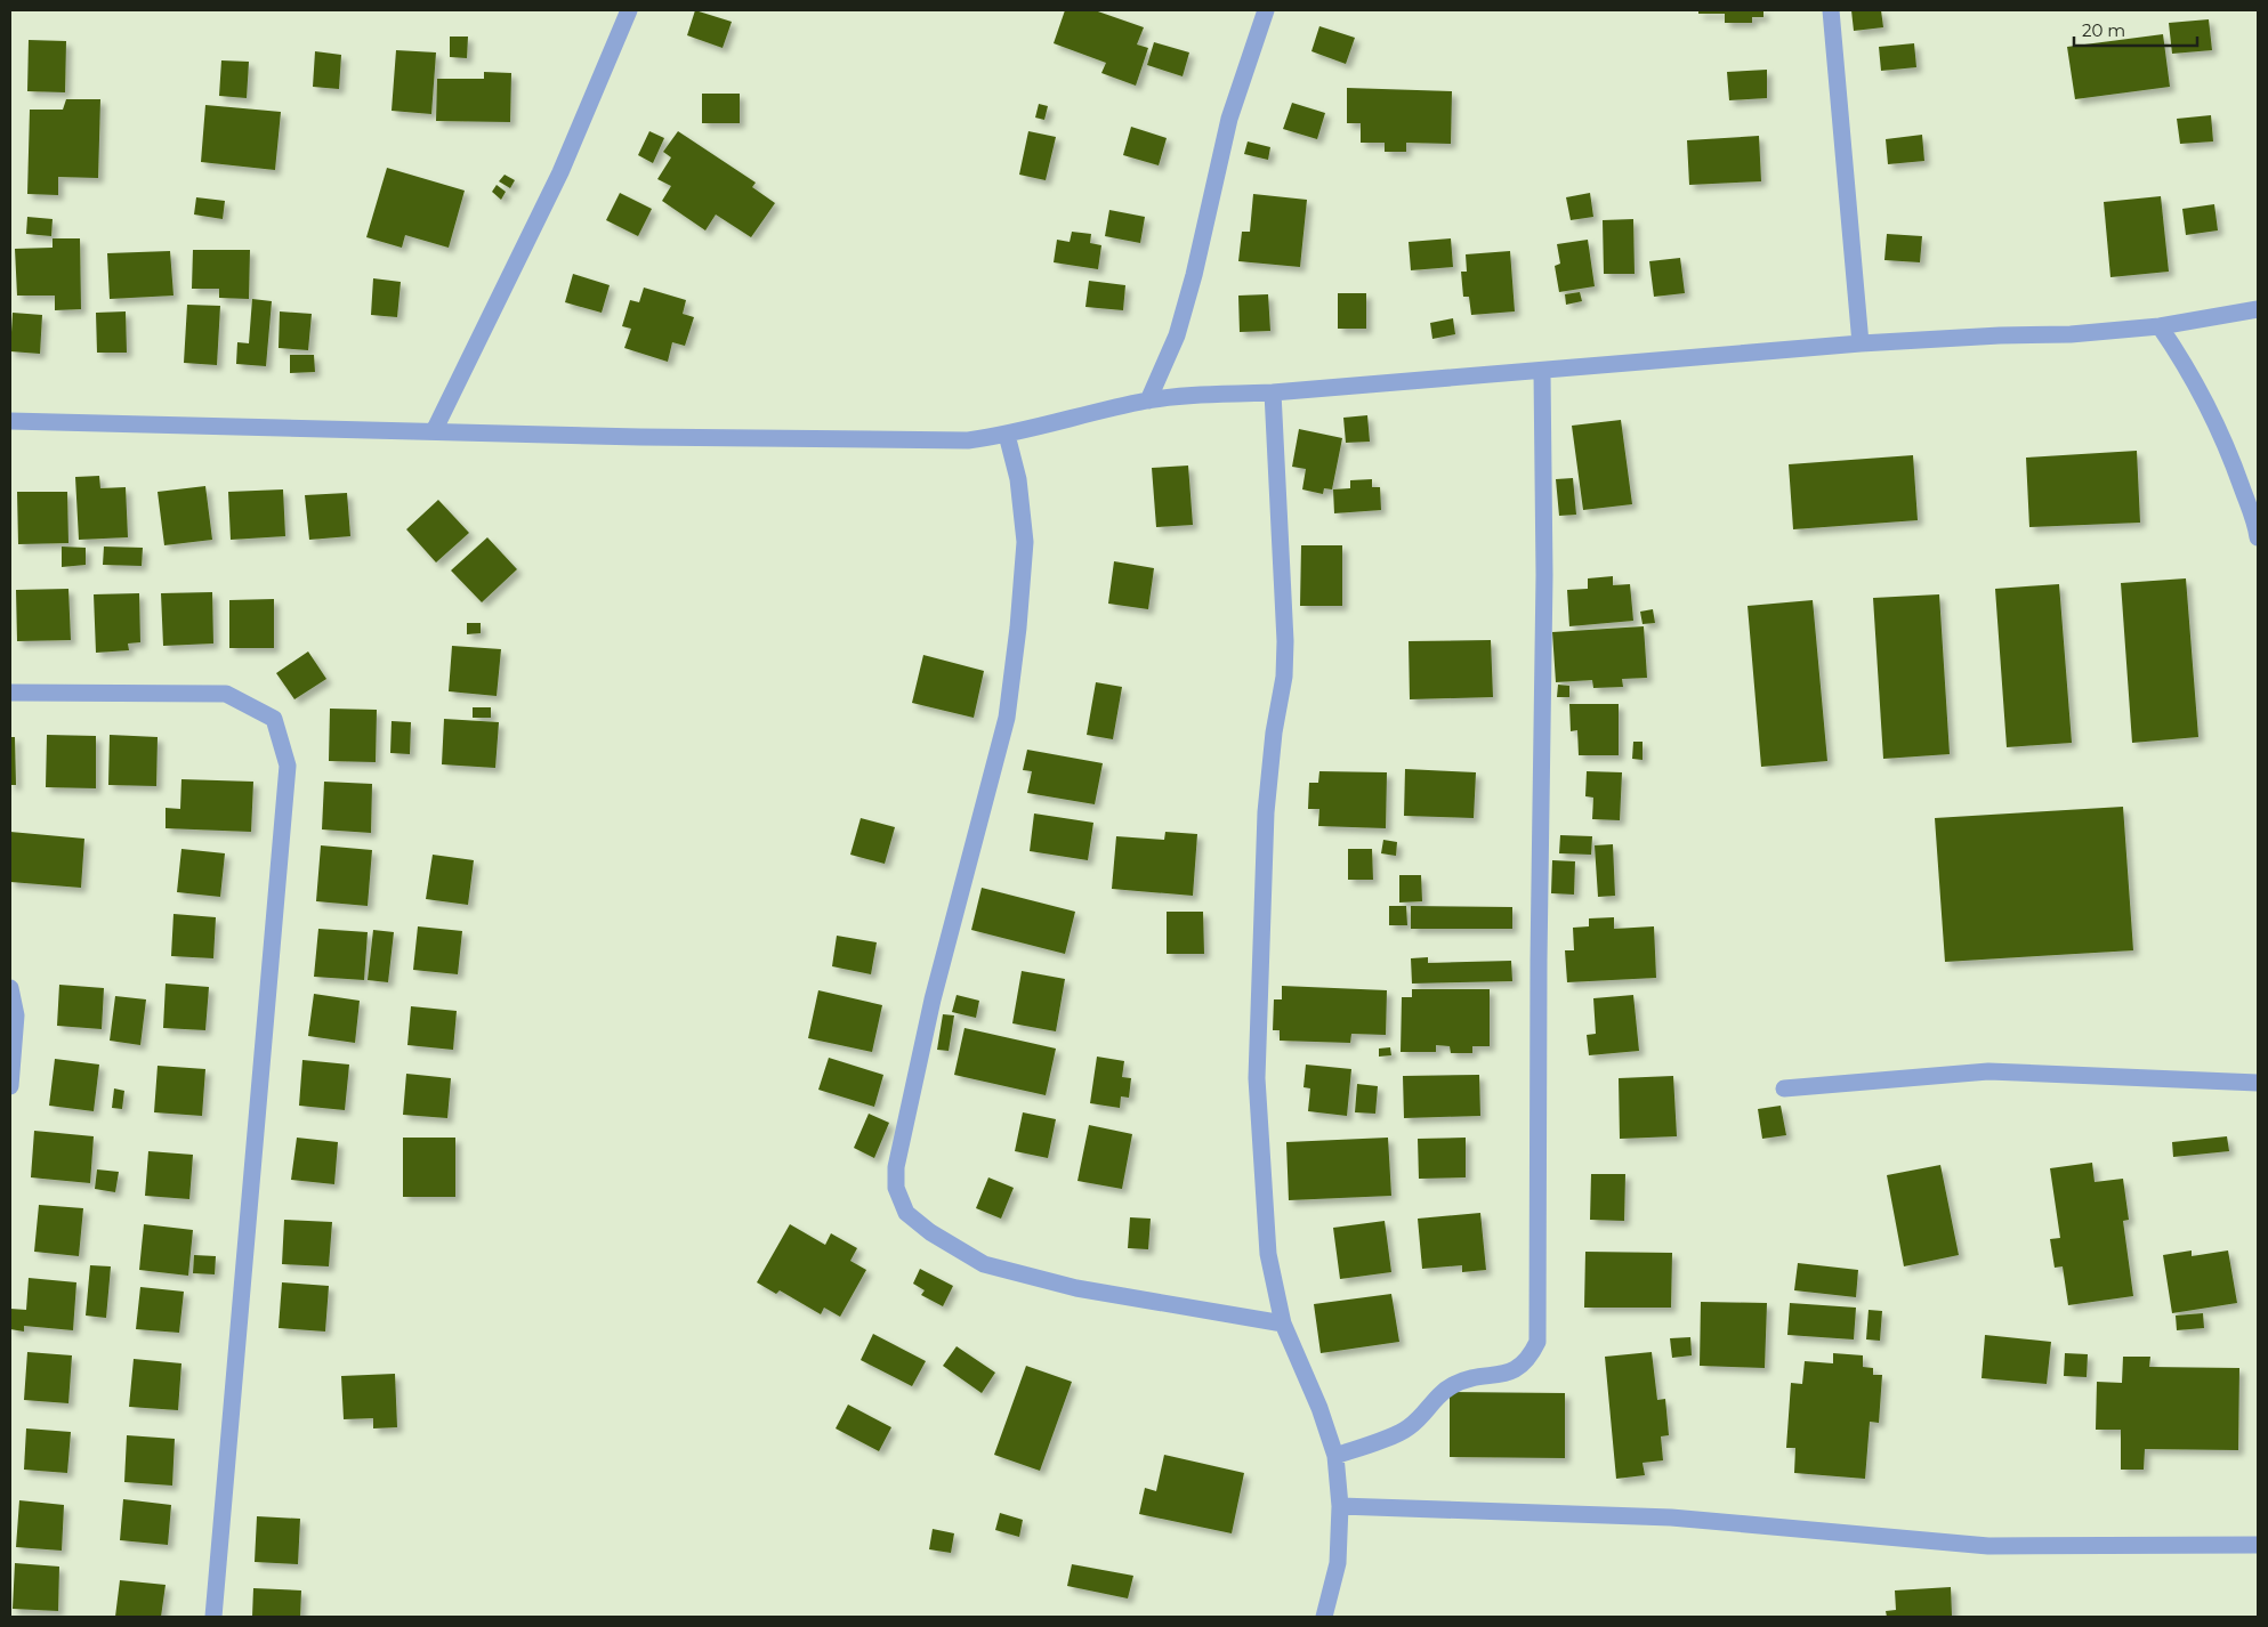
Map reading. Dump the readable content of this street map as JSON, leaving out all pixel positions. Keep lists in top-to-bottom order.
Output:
{
  "scale_bar": "20 m"
}
